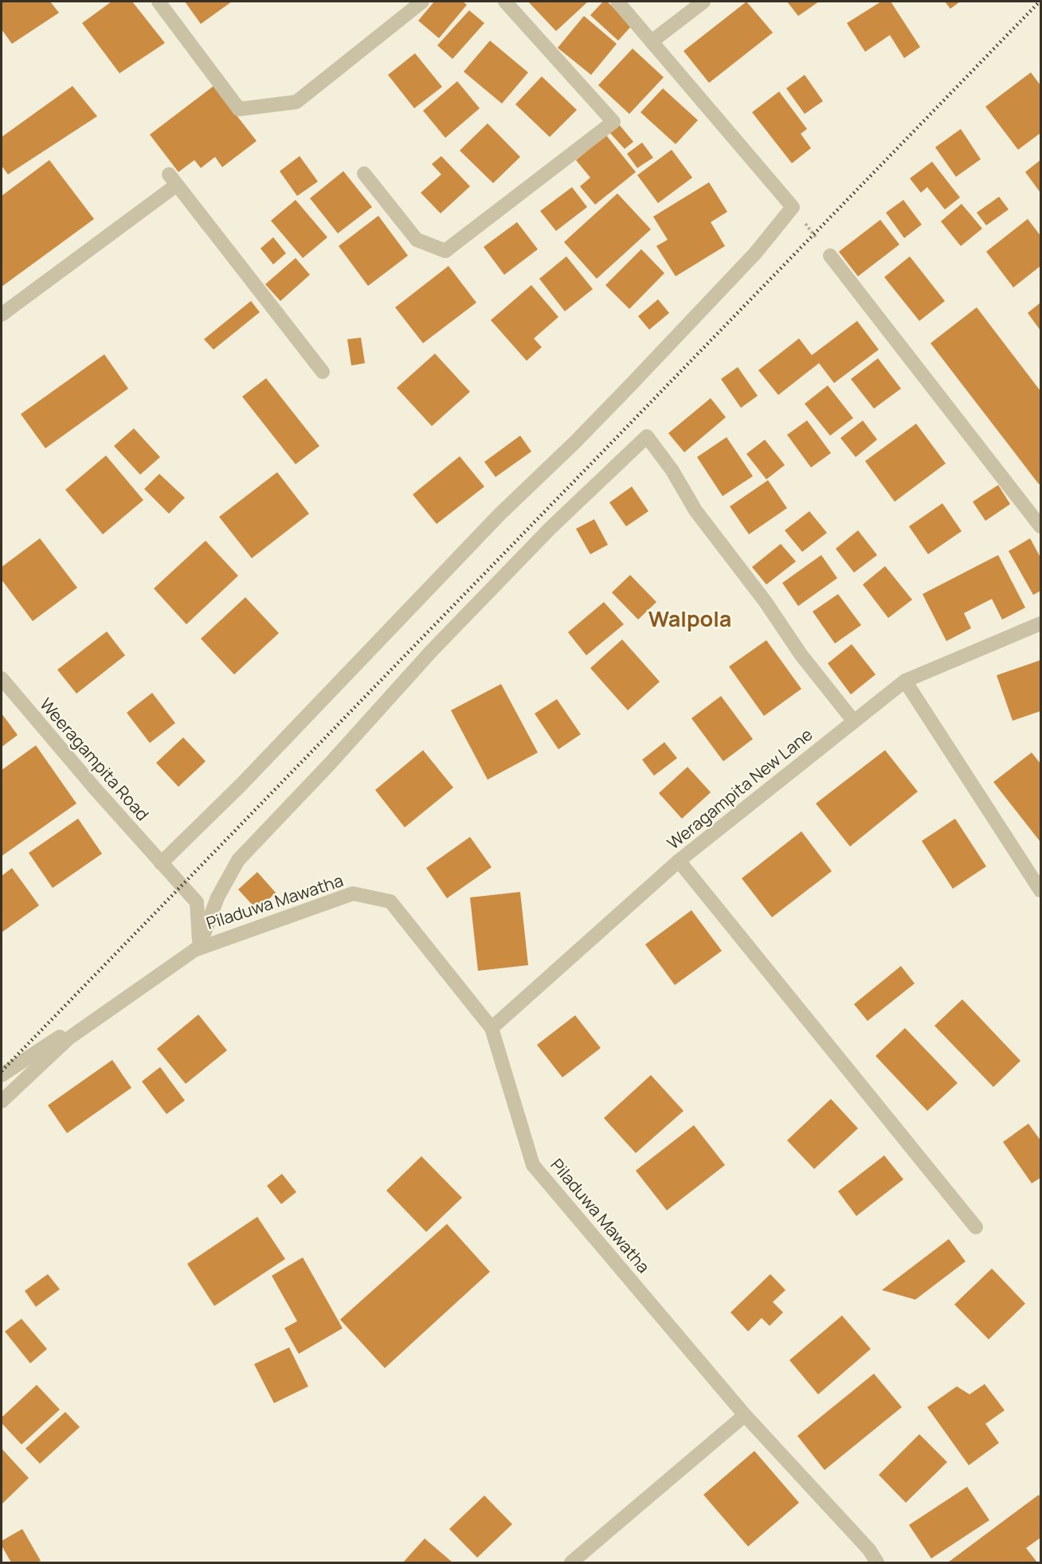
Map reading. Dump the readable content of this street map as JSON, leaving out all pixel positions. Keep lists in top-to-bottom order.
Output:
{
  "streets": {
    "street": ["Weeragampita Road", "Weragampita New Lane", "Piladuwa Mawatha"]
  },
  "crossings": [
    ["Weeragampita Road", "Piladuwa Mawatha"],
    ["Weragampita New Lane", "Piladuwa Mawatha"]
  ],
  "districts": ["Walpola"]
}
